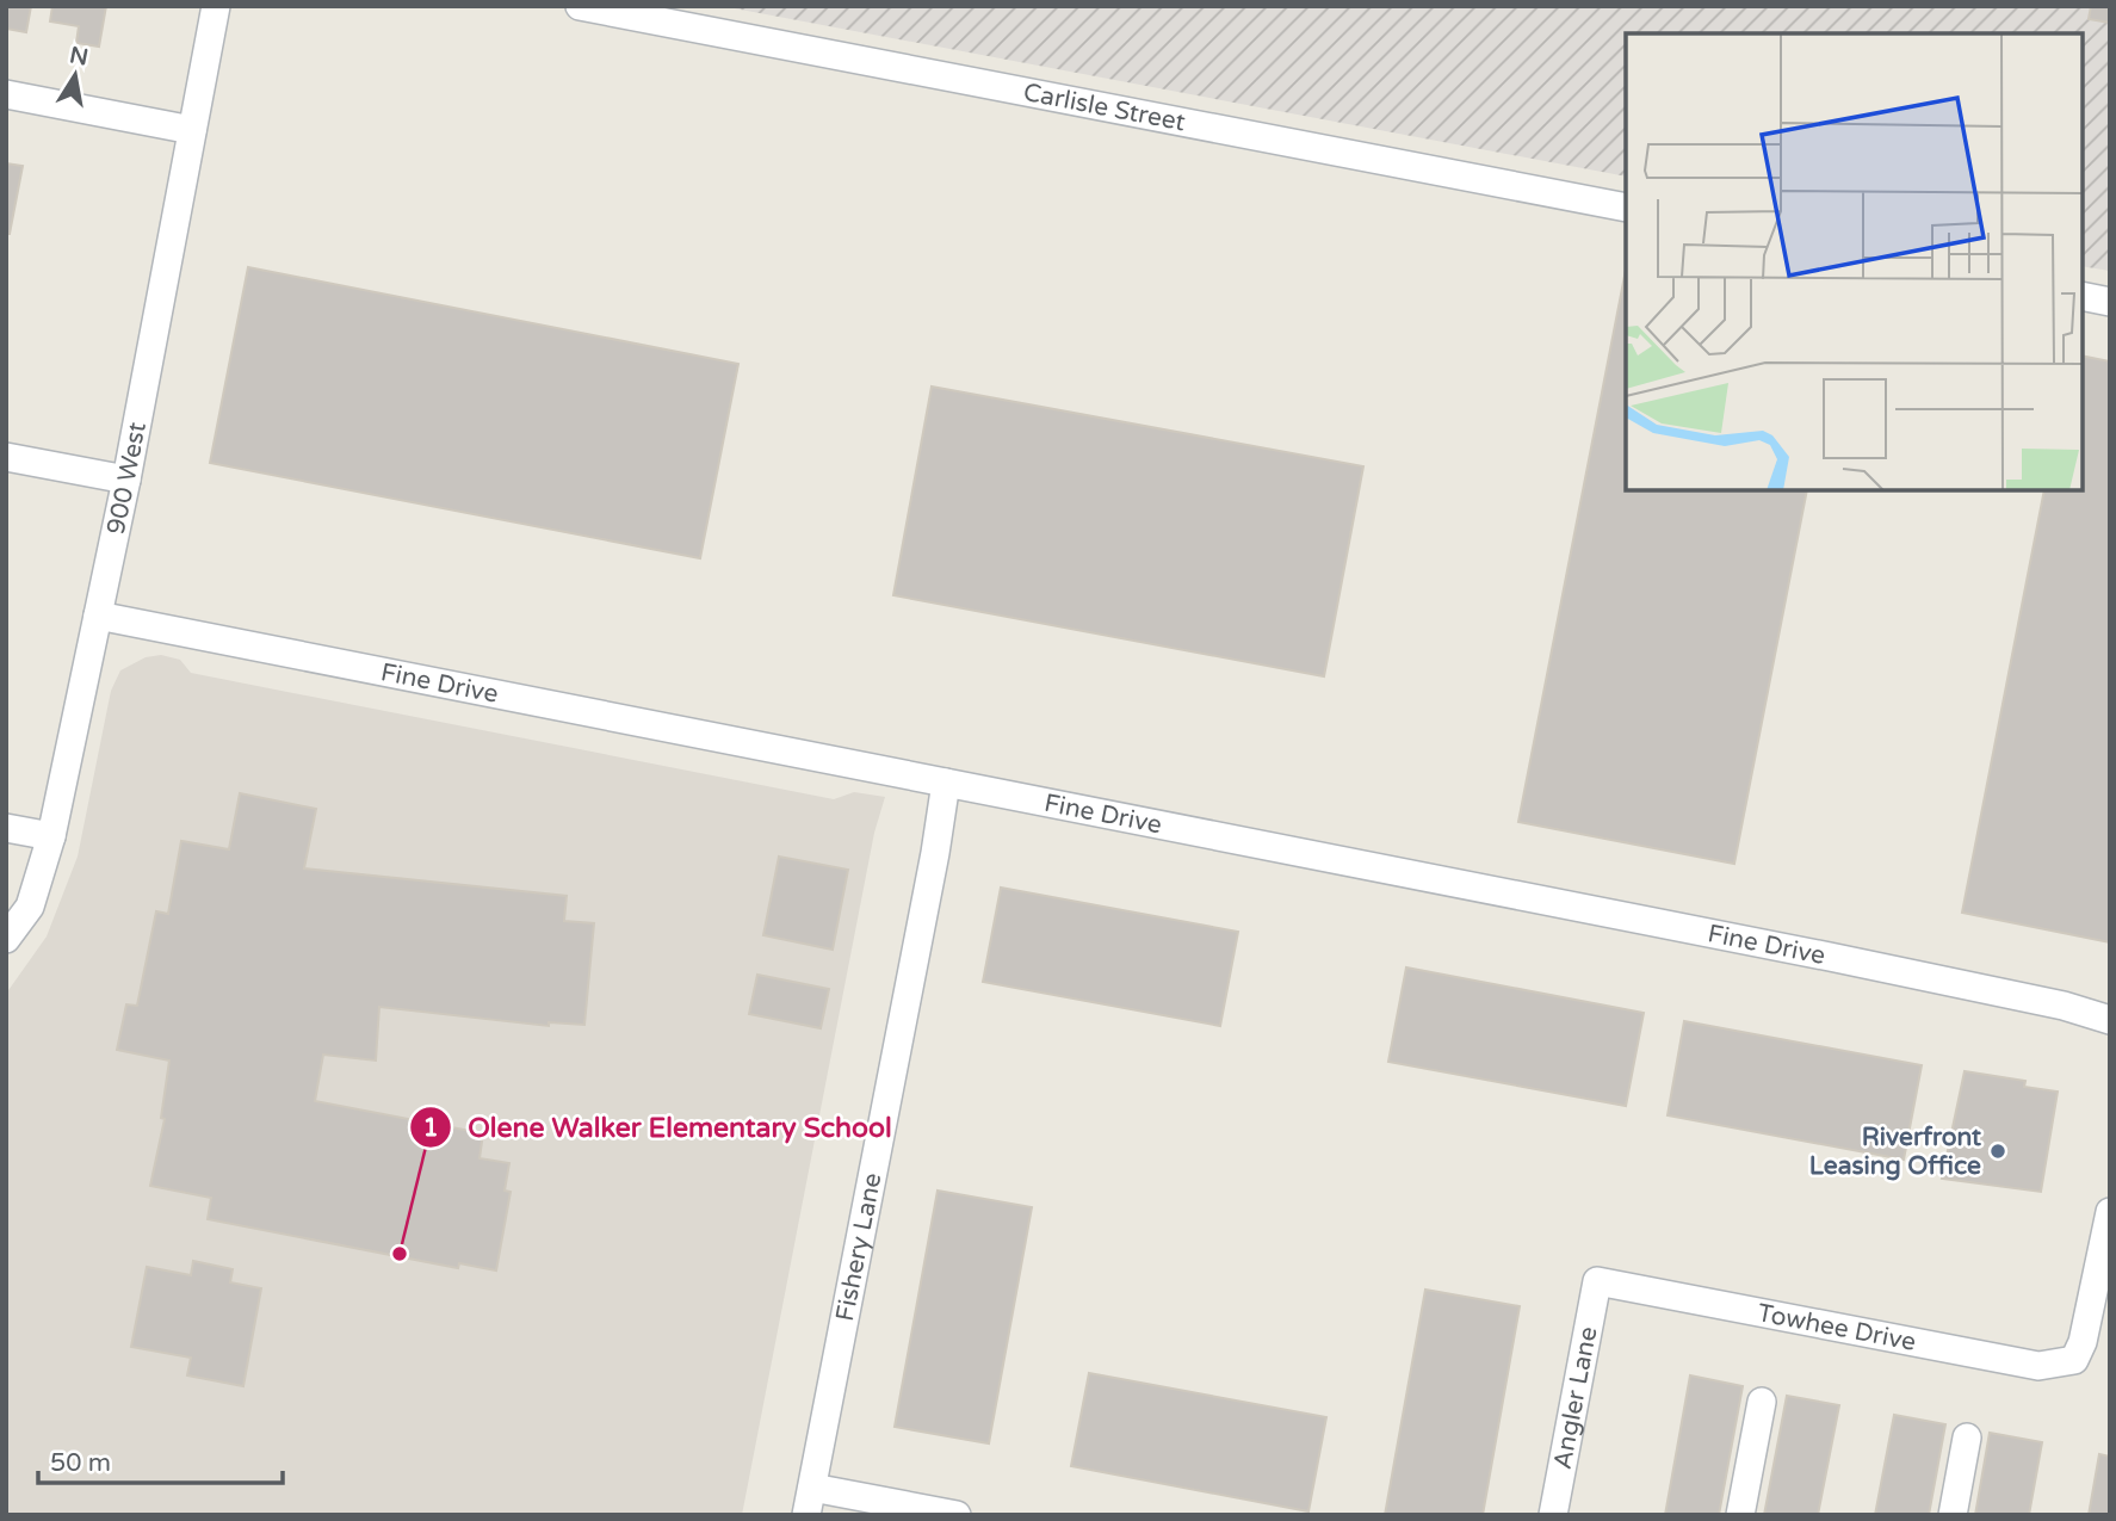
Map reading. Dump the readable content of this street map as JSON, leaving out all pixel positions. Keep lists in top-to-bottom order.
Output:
{
  "streets": {
    "street": [
      "Carlisle Street",
      "900 West",
      "Fine Drive",
      "Fishery Lane",
      "Towhee Drive",
      "Angler Lane"
    ]
  },
  "crossings": [
    ["900 West", "Fine Drive"],
    ["Fine Drive", "Fishery Lane"],
    ["Towhee Drive", "Angler Lane"]
  ],
  "places": ["Riverfront Leasing Office", "Olene Walker Elementary School"],
  "scale_bar": "50 m",
  "north": "top"
}
